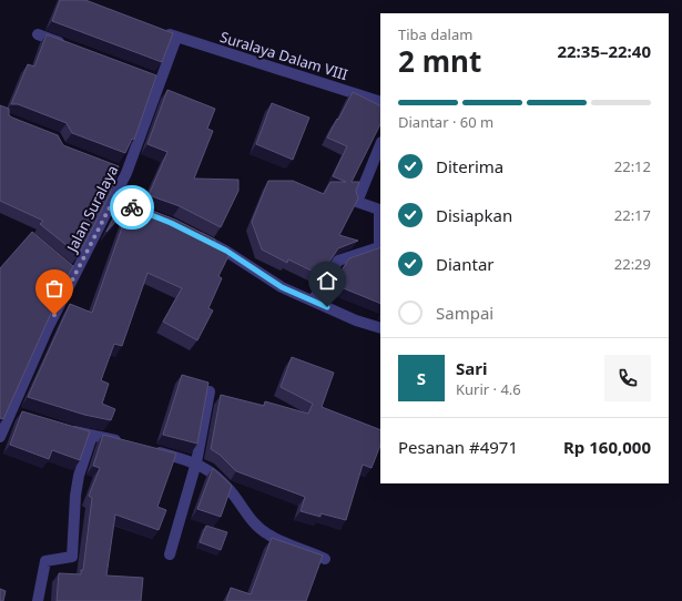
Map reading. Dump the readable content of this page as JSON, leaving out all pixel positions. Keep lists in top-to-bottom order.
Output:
{
  "streets": {
    "street": ["Suralaya Dalam VIII", "Jalan Suralaya"]
  },
  "crossings": [
    ["Suralaya Dalam VIII", "Jalan Suralaya"]
  ],
  "page": {
    "heading": ["2 mnt", "Tiba dalam", "22:35–22:40"],
    "panel": [
      "Sari",
      "Kurir · 4.6",
      "Pesanan #4971",
      "Rp 160,000"
    ],
    "bar": "Diantar · 60 m",
    "list": [
      ["Diterima", "22:12"],
      ["Disiapkan", "22:17"],
      ["Diantar", "22:29"],
      "Sampai"
    ],
    "round": "S"
  }
}
